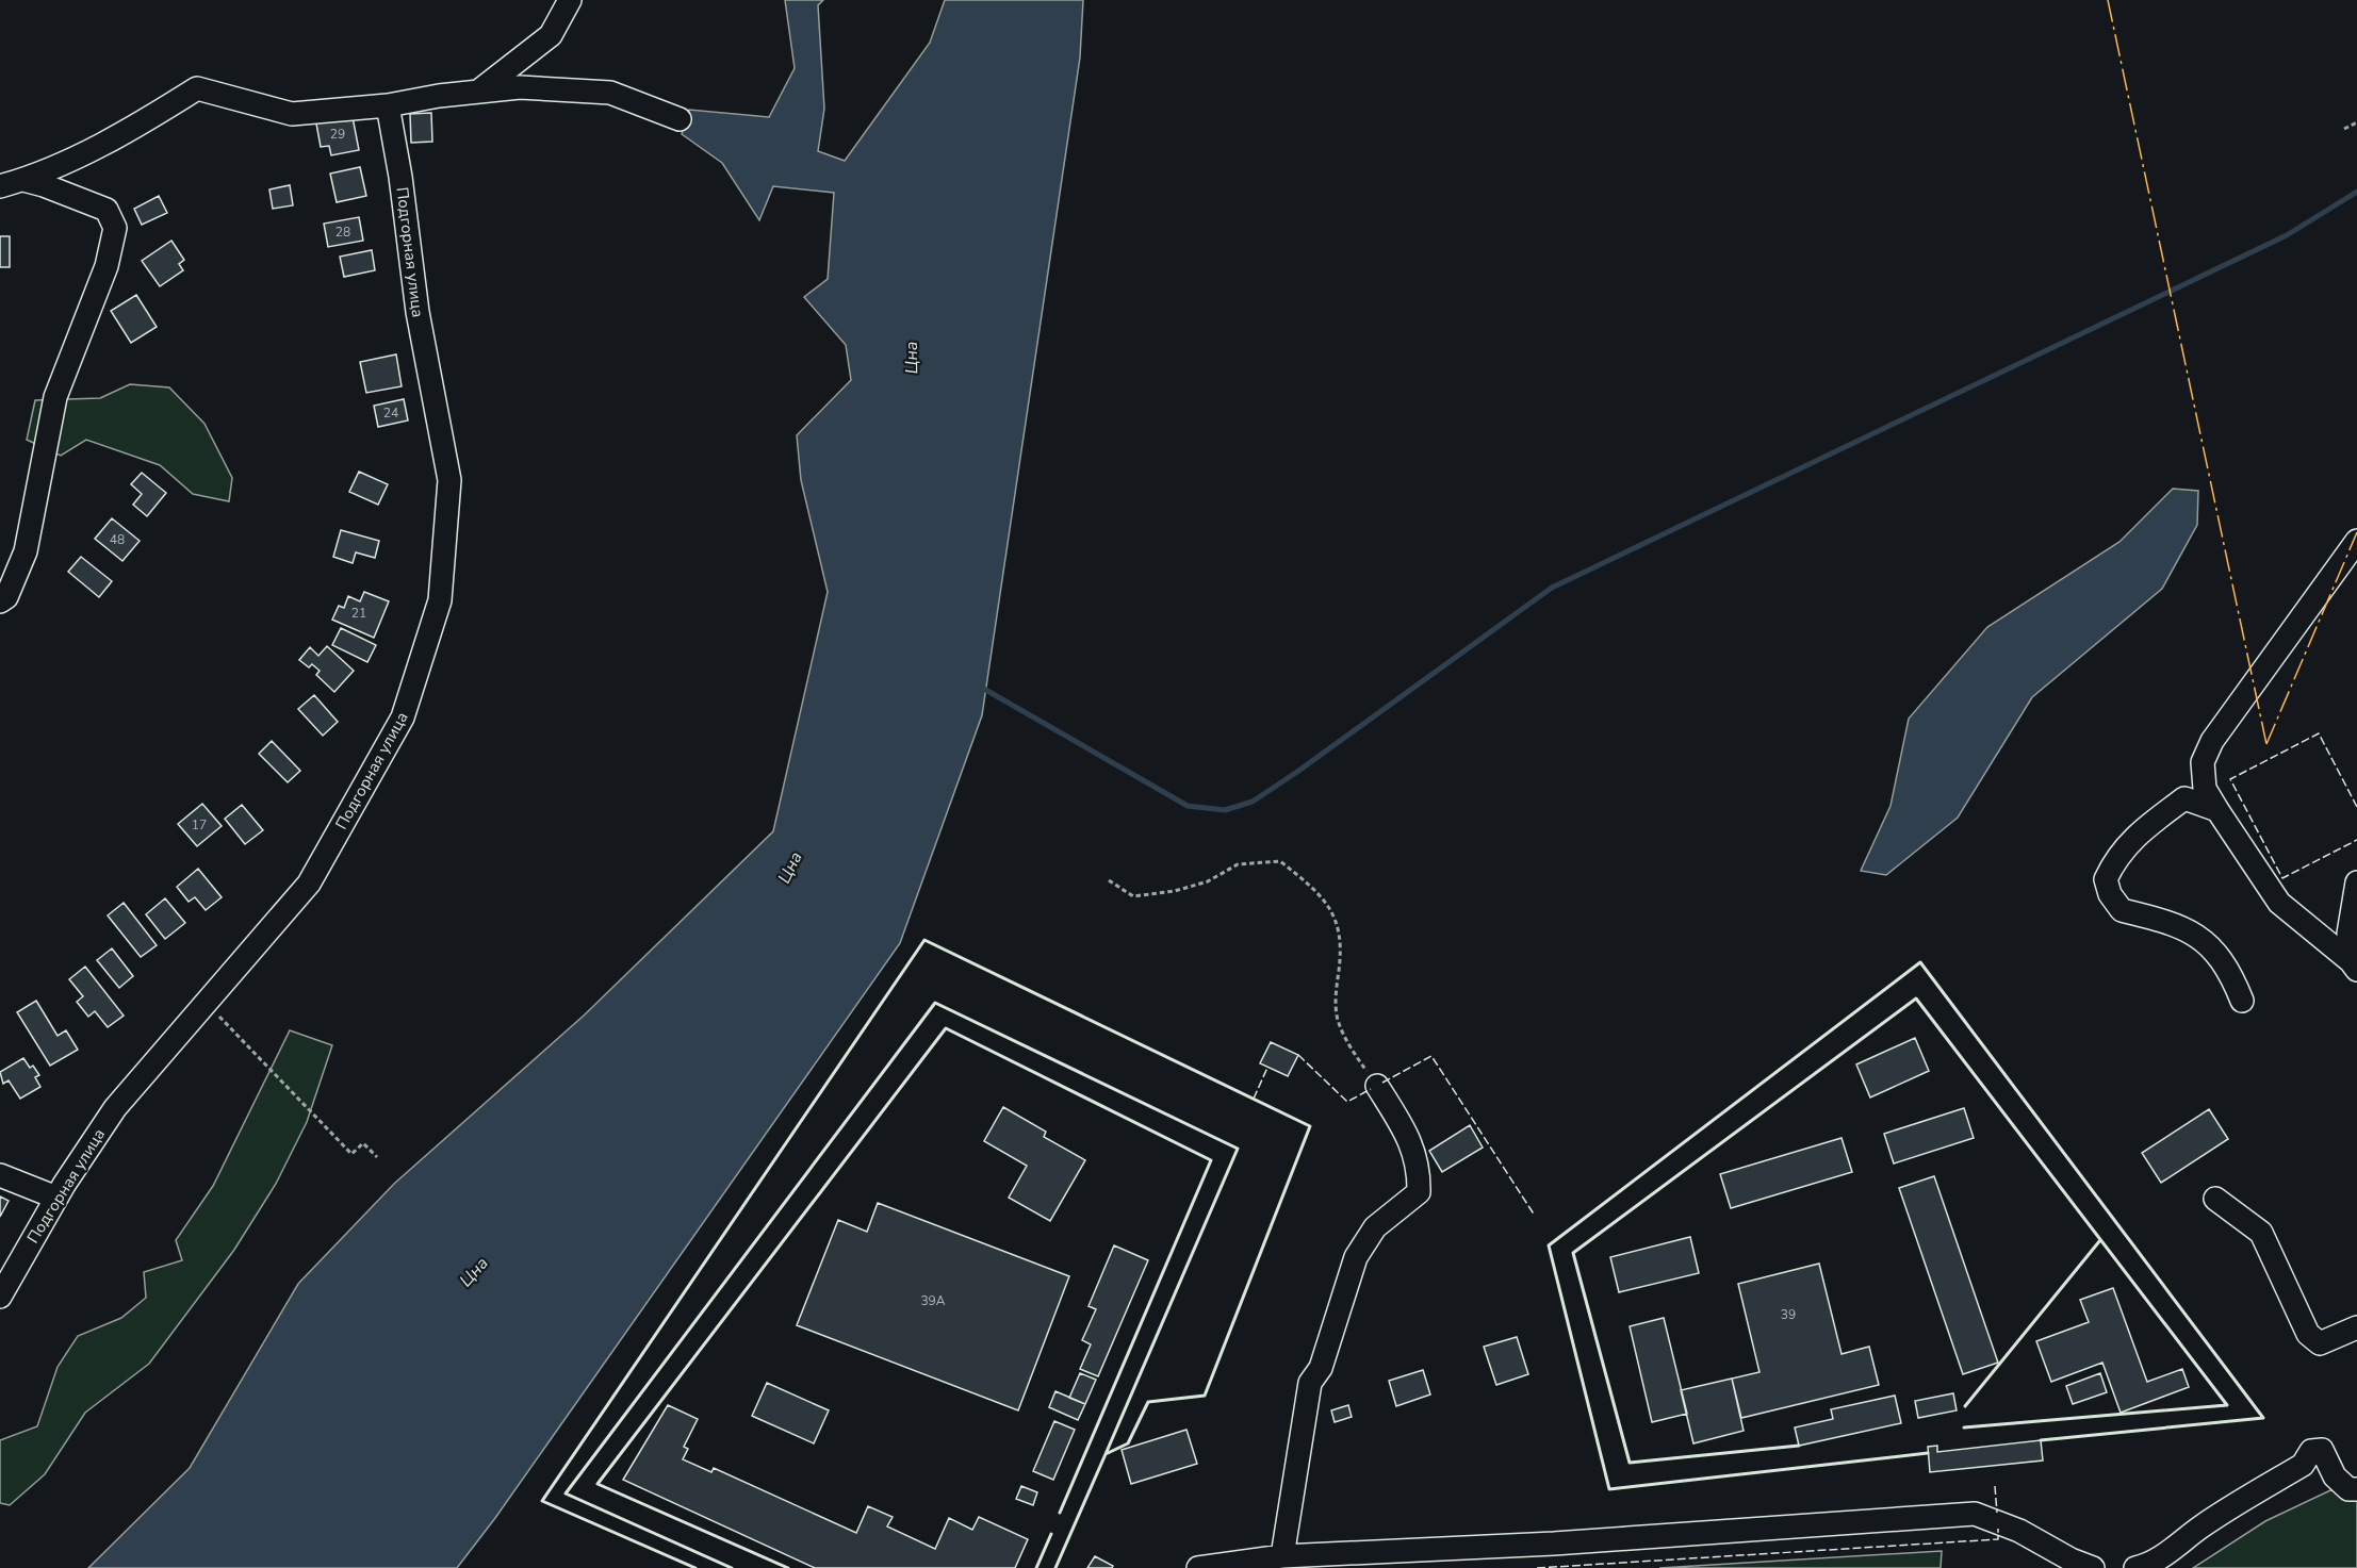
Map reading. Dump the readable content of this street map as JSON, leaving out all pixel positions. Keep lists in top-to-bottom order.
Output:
{
  "streets": {
    "street": ["Подгорная улица"]
  },
  "water": ["Цна"],
  "house_numbers": [
    "29",
    "28",
    "24",
    "48",
    "21",
    "17",
    "39А",
    "39"
  ]
}
